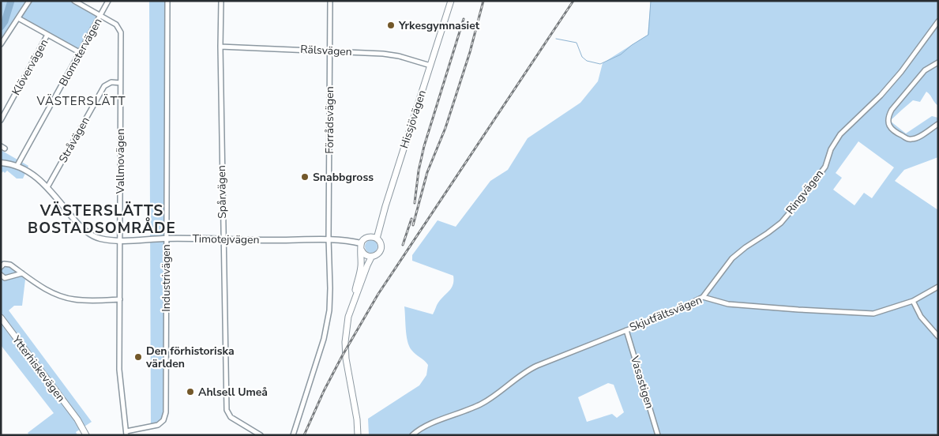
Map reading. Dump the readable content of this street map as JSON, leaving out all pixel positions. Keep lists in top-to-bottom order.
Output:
{
  "streets": {
    "main road": ["Hissjövägen", "Ytterhiskevägen"],
    "street": [
      "Rälsvägen",
      "Blomstervägen",
      "Klövervägen",
      "Förrådsvägen",
      "Stråvägen",
      "Vallmovägen",
      "Spårvägen",
      "Ringvägen",
      "Timotejvägen",
      "Industrivägen",
      "Skjutfältsvägen",
      "Vasastigen"
    ]
  },
  "crossings": [
    ["Rälsvägen", "Hissjövägen"],
    ["Rälsvägen", "Förrådsvägen"],
    ["Rälsvägen", "Spårvägen"],
    ["Blomstervägen", "Vallmovägen"],
    ["Blomstervägen", "Timotejvägen"],
    ["Hissjövägen", "Timotejvägen"],
    ["Förrådsvägen", "Timotejvägen"],
    ["Stråvägen", "Vallmovägen"],
    ["Stråvägen", "Timotejvägen"],
    ["Vallmovägen", "Timotejvägen"],
    ["Vallmovägen", "Industrivägen"],
    ["Spårvägen", "Timotejvägen"],
    ["Ringvägen", "Skjutfältsvägen"],
    ["Timotejvägen", "Industrivägen"],
    ["Skjutfältsvägen", "Vasastigen"]
  ],
  "districts": ["VÄSTERSLÄTT", "VÄSTERSLÄTTS BOSTADSOMRÅDE"],
  "places": [
    "Yrkesgymnasiet",
    "Snabbgross",
    "Den förhistoriska världen",
    "Ahlsell Umeå"
  ]
}
